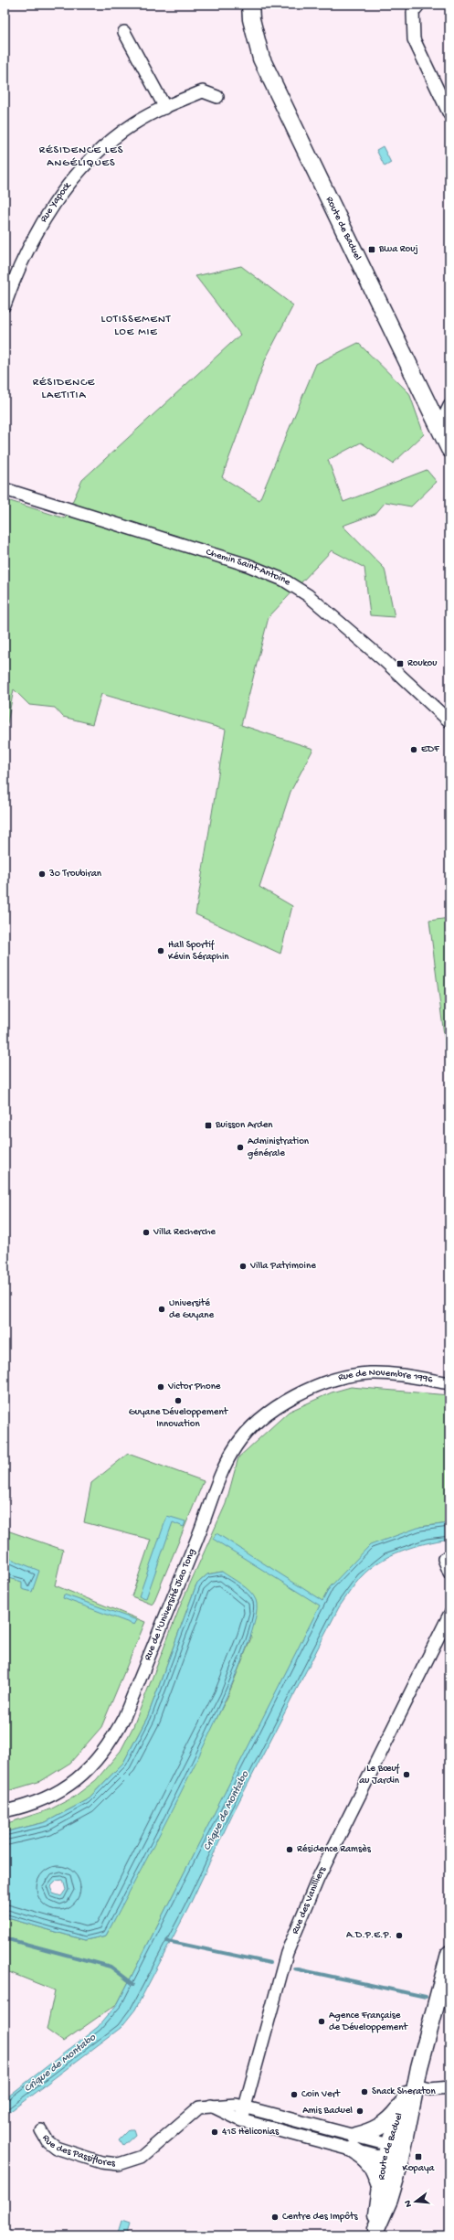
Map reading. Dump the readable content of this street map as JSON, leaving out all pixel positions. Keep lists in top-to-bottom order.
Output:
{
  "streets": {
    "main road": ["Route de Baduel"],
    "street": [
      "Rue Yapock",
      "Chemin Saint-Antoine",
      "Rue de Novembre 1996",
      "Rue de l'Université Jiao Tong",
      "Rue des Vanilliers",
      "Rue des Passiflores"
    ]
  },
  "crossings": [
    ["Route de Baduel", "Rue des Passiflores"],
    ["Rue de Novembre 1996", "Rue de l'Université Jiao Tong"],
    ["Rue des Vanilliers", "Rue des Passiflores"]
  ],
  "districts": ["RÉSIDENCE LES ANGÉLIQUES", "LOTISSEMENT LOE MIE", "RÉSIDENCE LAETITIA"],
  "water": ["Crique de Montabo"],
  "places": {
    "transit": [
      "Bwa Rouj",
      "Roukou",
      "Buisson Arden",
      "Kopaya"
    ],
    "other": [
      "EDF",
      "30 Troubiran",
      "Hall Sportif Kévin Séraphin",
      "Administration générale",
      "Villa Recherche",
      "Villa Patrimoine",
      "Université de Guyane",
      "Victor Phone",
      "Guyane Développement Innovation",
      "Le Bœuf au Jardin",
      "Résidence Ramsès",
      "A.D.P.E.P.",
      "Agence Française de Développement",
      "Snack Sheraton",
      "Coin Vert",
      "Amis Baduel",
      "415 Heliconias",
      "Centre des Impôts"
    ]
  },
  "north": "left"
}
